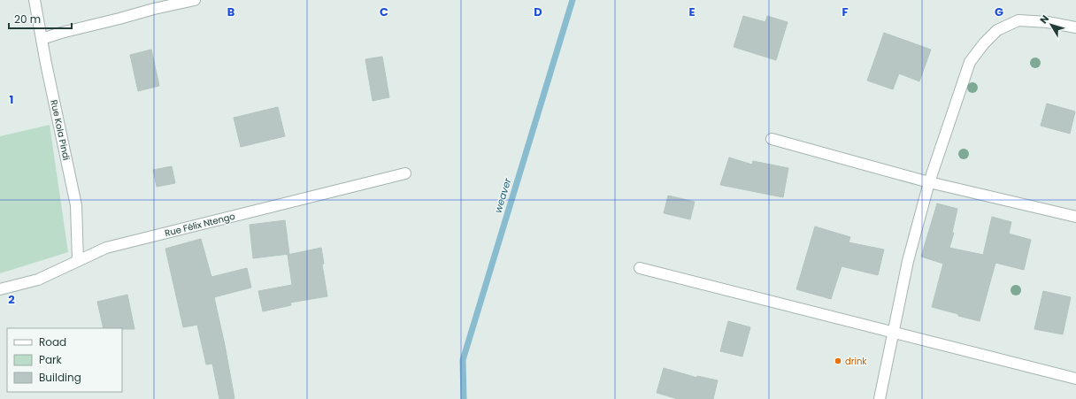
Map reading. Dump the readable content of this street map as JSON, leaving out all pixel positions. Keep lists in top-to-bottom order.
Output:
{
  "streets": {
    "street": ["Rue Kola Pindi", "Rue Félix Ntengo"]
  },
  "crossings": [
    ["Rue Kola Pindi", "Rue Félix Ntengo"]
  ],
  "water": ["weaver"],
  "places": ["drink"],
  "legend": ["Road", "Park", "Building"],
  "scale_bar": "20 m",
  "north": "top left",
  "grid": {
    "columns": [
      "B",
      "C",
      "D",
      "E",
      "F",
      "G"
    ],
    "rows": ["1", "2"]
  }
}
